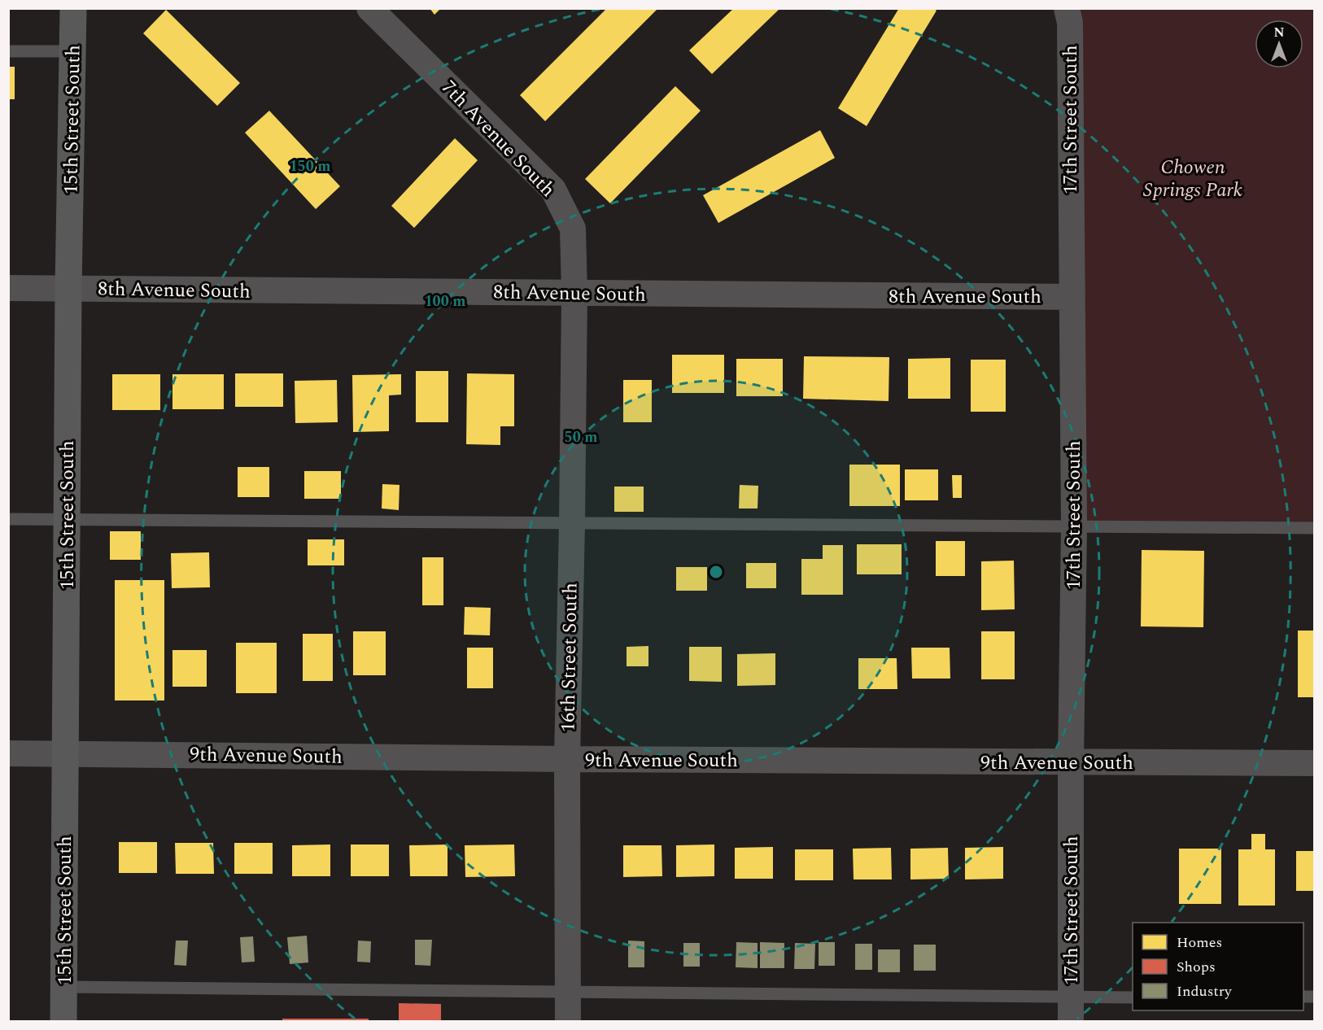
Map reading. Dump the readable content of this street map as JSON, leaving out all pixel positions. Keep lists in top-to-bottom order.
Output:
{
  "streets": {
    "main road": ["15th Street South"],
    "street": [
      "17th Street South",
      "7th Avenue South",
      "8th Avenue South",
      "16th Street South",
      "9th Avenue South"
    ]
  },
  "crossings": [
    ["15th Street South", "8th Avenue South"],
    ["15th Street South", "9th Avenue South"],
    ["17th Street South", "8th Avenue South"],
    ["17th Street South", "9th Avenue South"],
    ["7th Avenue South", "8th Avenue South"],
    ["7th Avenue South", "16th Street South"],
    ["8th Avenue South", "16th Street South"],
    ["16th Street South", "9th Avenue South"]
  ],
  "parks": ["Chowen Springs Park"],
  "legend": ["Homes", "Shops", "Industry"],
  "north": "top",
  "rings": ["150 m", "100 m", "50 m"]
}
